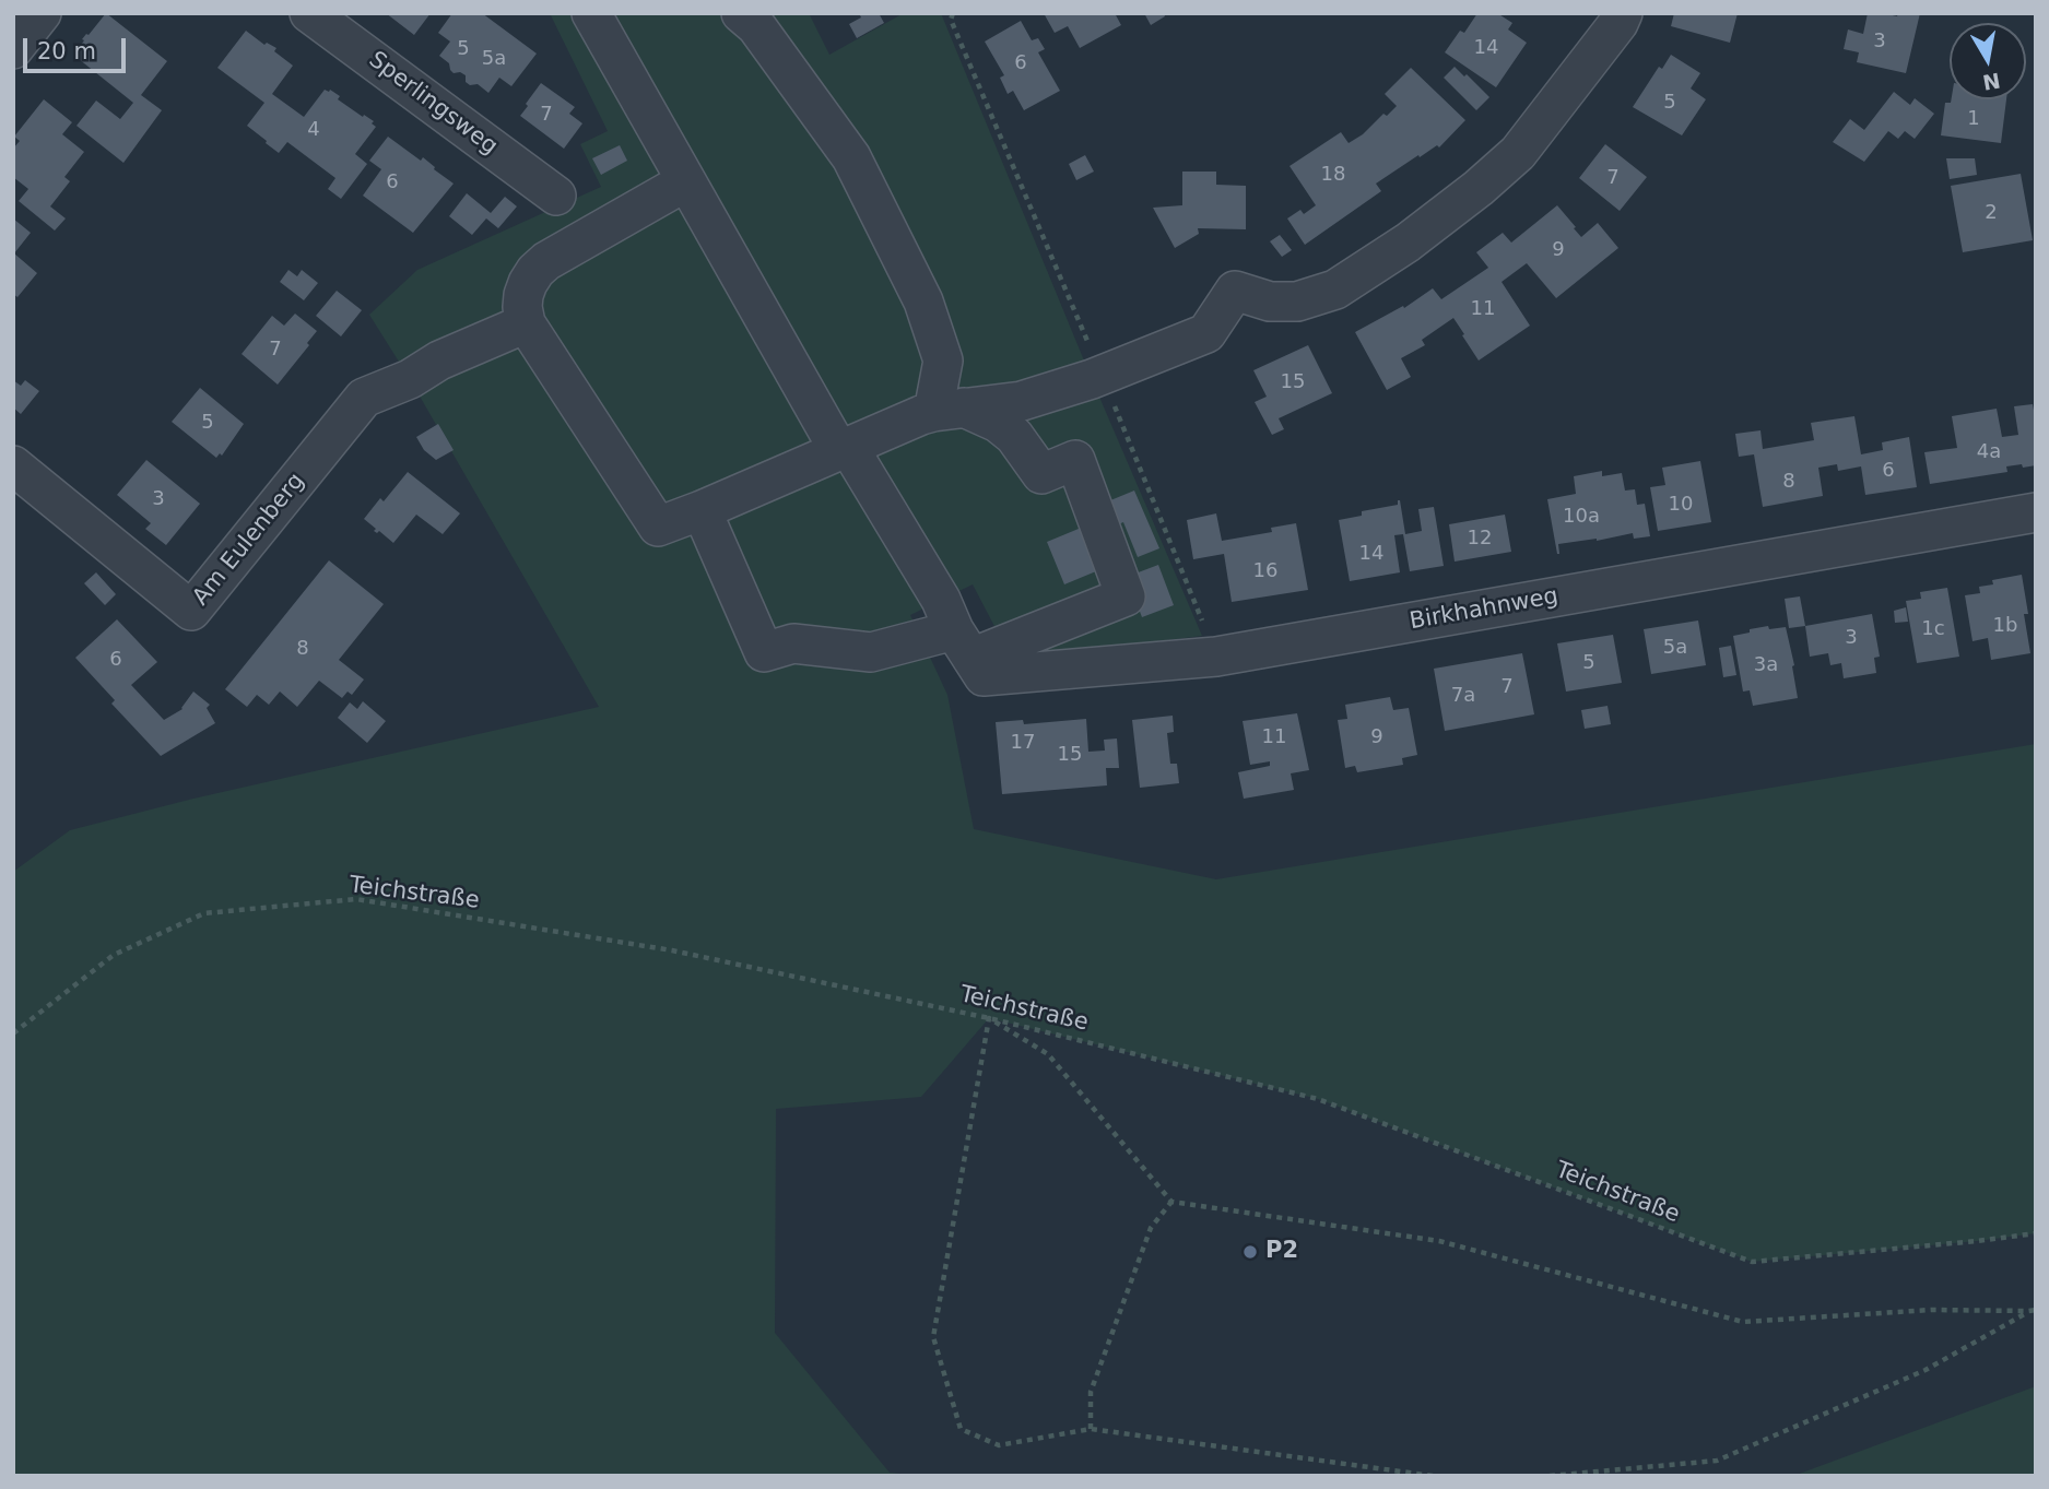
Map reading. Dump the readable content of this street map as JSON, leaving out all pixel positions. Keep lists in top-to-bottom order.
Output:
{
  "streets": {
    "street": ["Sperlingsweg", "Am Eulenberg", "Birkhahnweg"],
    "path": ["Teichstraße"]
  },
  "places": ["P2"],
  "house_numbers": [
    "3",
    "14",
    "5",
    "5a",
    "6",
    "5",
    "7",
    "1",
    "4",
    "18",
    "7",
    "6",
    "2",
    "9",
    "11",
    "7",
    "15",
    "5",
    "4a",
    "6",
    "8",
    "3",
    "10",
    "10a",
    "12",
    "14",
    "16",
    "1b",
    "1c",
    "3",
    "5a",
    "8",
    "6",
    "5",
    "3a",
    "7",
    "7a",
    "11",
    "9",
    "17",
    "15"
  ],
  "scale_bar": "20 m",
  "north": "bottom"
}
